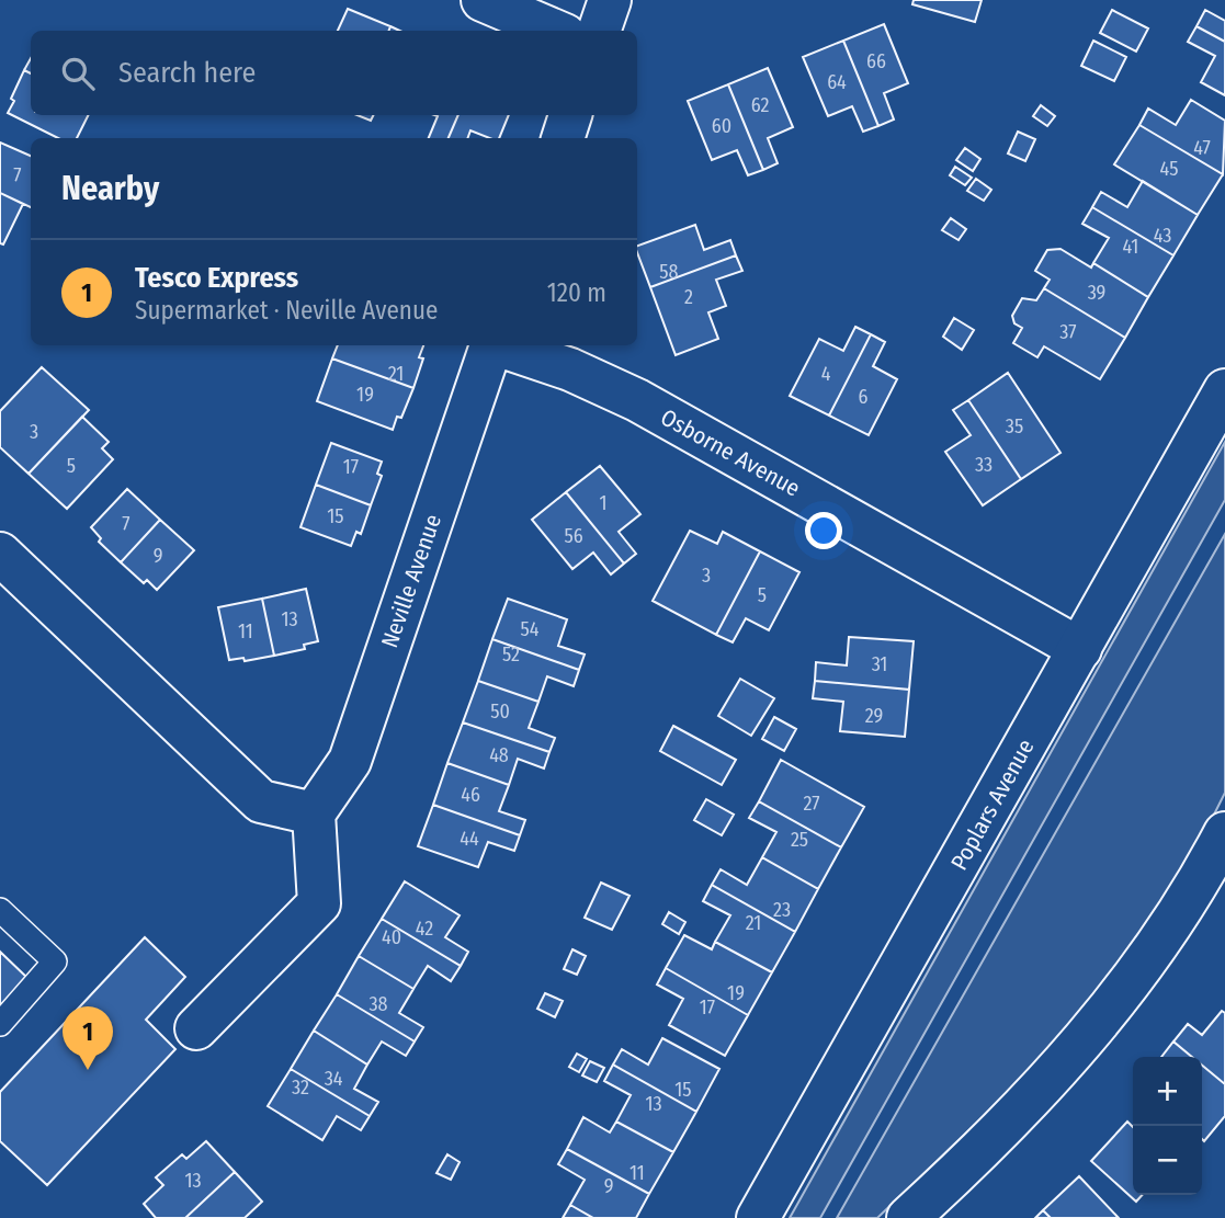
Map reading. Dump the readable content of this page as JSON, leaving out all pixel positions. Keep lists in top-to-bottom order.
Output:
{
  "streets": {
    "street": ["Osborne Avenue", "Neville Avenue", "Poplars Avenue"]
  },
  "crossings": [
    ["Osborne Avenue", "Poplars Avenue"]
  ],
  "house_numbers": [
    "66",
    "64",
    "62",
    "60",
    "47",
    "45",
    "7",
    "43",
    "41",
    "58",
    "39",
    "2",
    "37",
    "21",
    "4",
    "19",
    "6",
    "35",
    "3",
    "33",
    "5",
    "17",
    "1",
    "15",
    "7",
    "56",
    "9",
    "3",
    "5",
    "13",
    "54",
    "11",
    "52",
    "31",
    "50",
    "29",
    "48",
    "46",
    "27",
    "44",
    "25",
    "23",
    "21",
    "42",
    "40",
    "19",
    "38",
    "17",
    "34",
    "32",
    "15",
    "13",
    "11",
    "13",
    "9"
  ],
  "page": {
    "search": "Search here",
    "heading": "Nearby",
    "list": [
      {
        "mark": "1",
        "name": "Tesco Express",
        "note": "Supermarket · Neville Avenue",
        "value": "120 m"
      }
    ],
    "pins": "1",
    "map_buttons": ["+", "−"]
  }
}
